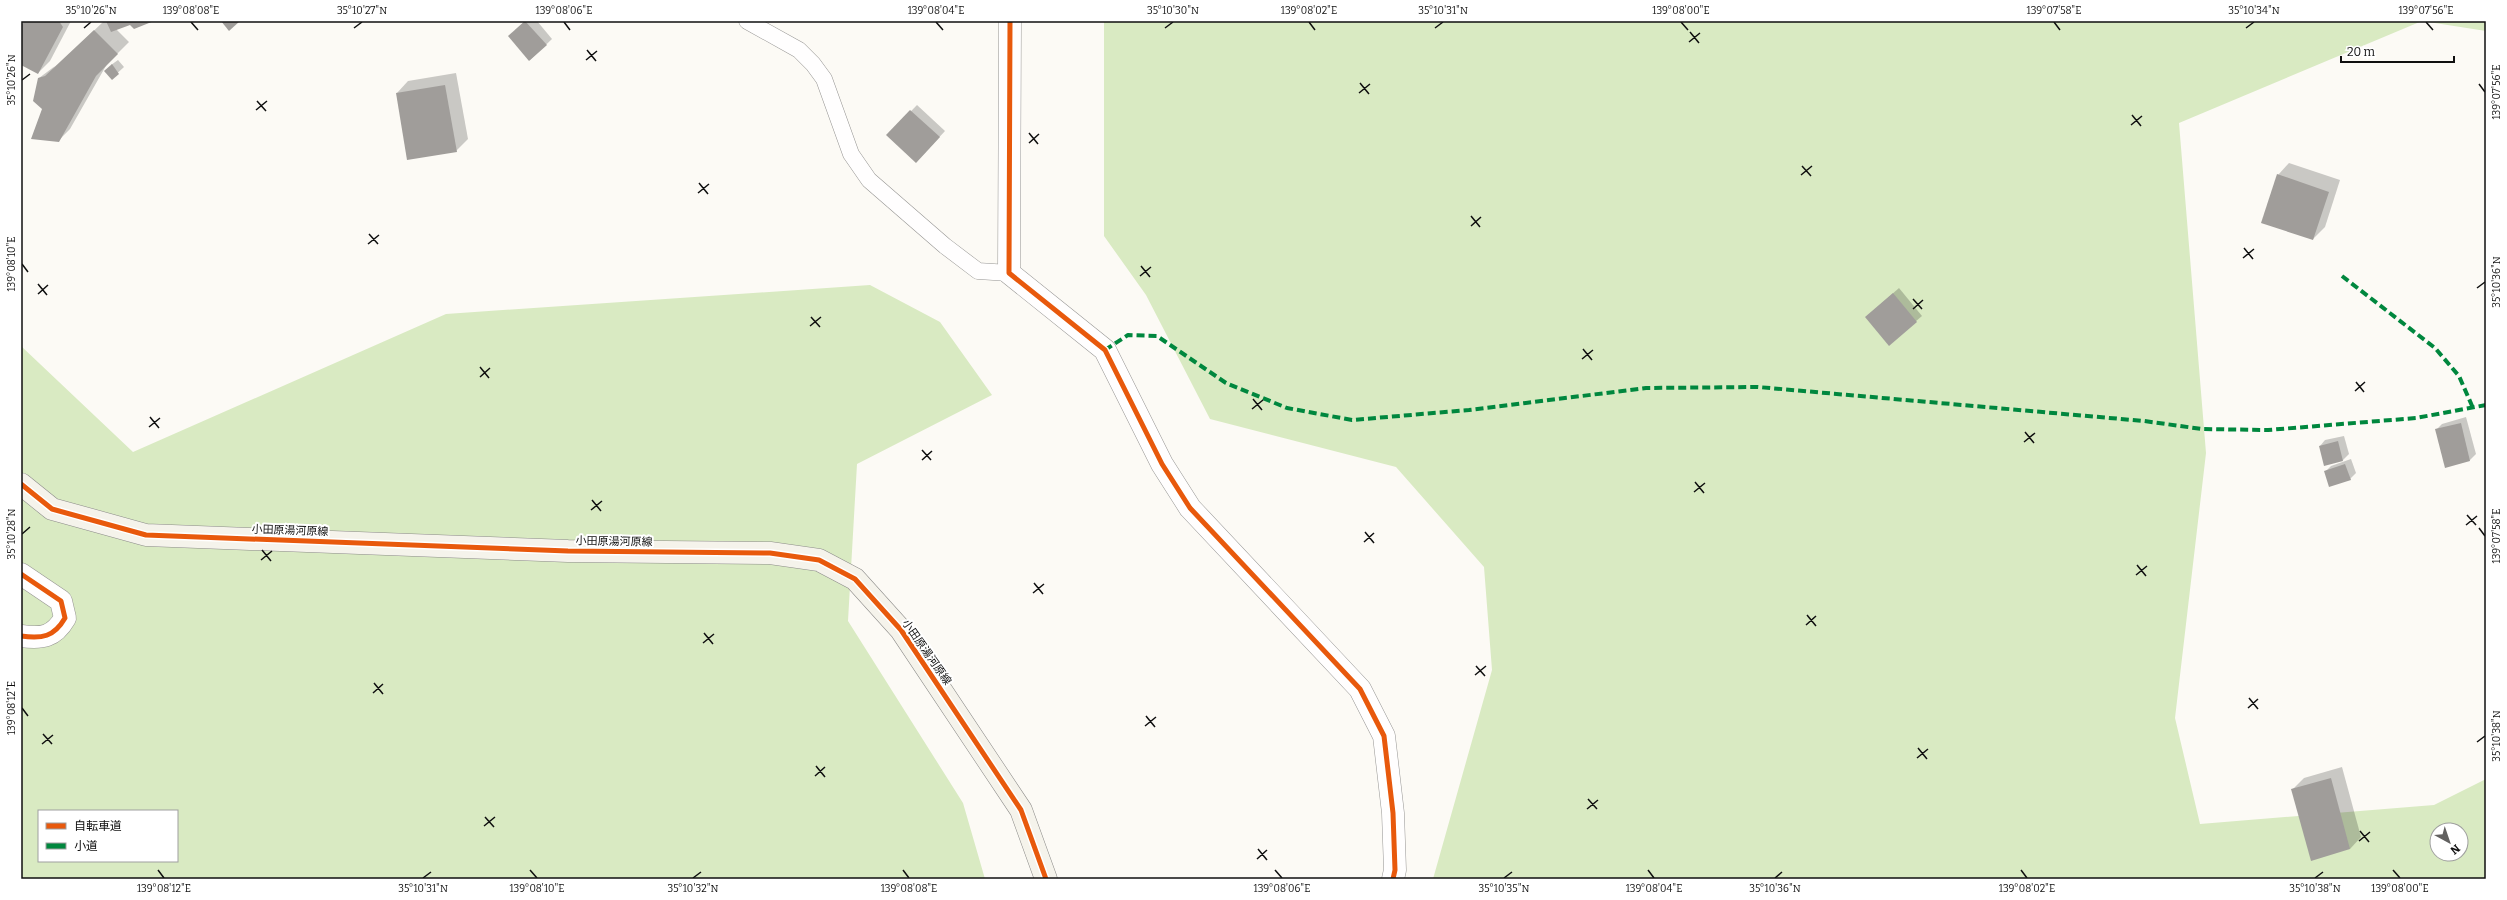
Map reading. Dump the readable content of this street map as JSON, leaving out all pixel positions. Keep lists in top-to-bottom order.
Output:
{
  "streets": {
    "main road": ["小田原湯河原線"]
  },
  "legend": ["自転車道", "小道"],
  "scale_bar": "20 m",
  "north": "bottom right",
  "coordinates": [
    "35°10'26\"N",
    "139°08'08\"E",
    "35°10'27\"N",
    "139°08'06\"E",
    "139°08'04\"E",
    "35°10'30\"N",
    "139°08'02\"E",
    "35°10'31\"N",
    "139°08'00\"E",
    "139°07'58\"E",
    "35°10'34\"N",
    "139°07'56\"E",
    "139°08'10\"E",
    "35°10'36\"N",
    "35°10'28\"N",
    "139°08'12\"E",
    "35°10'38\"N",
    "35°10'32\"N",
    "35°10'35\"N"
  ]
}
